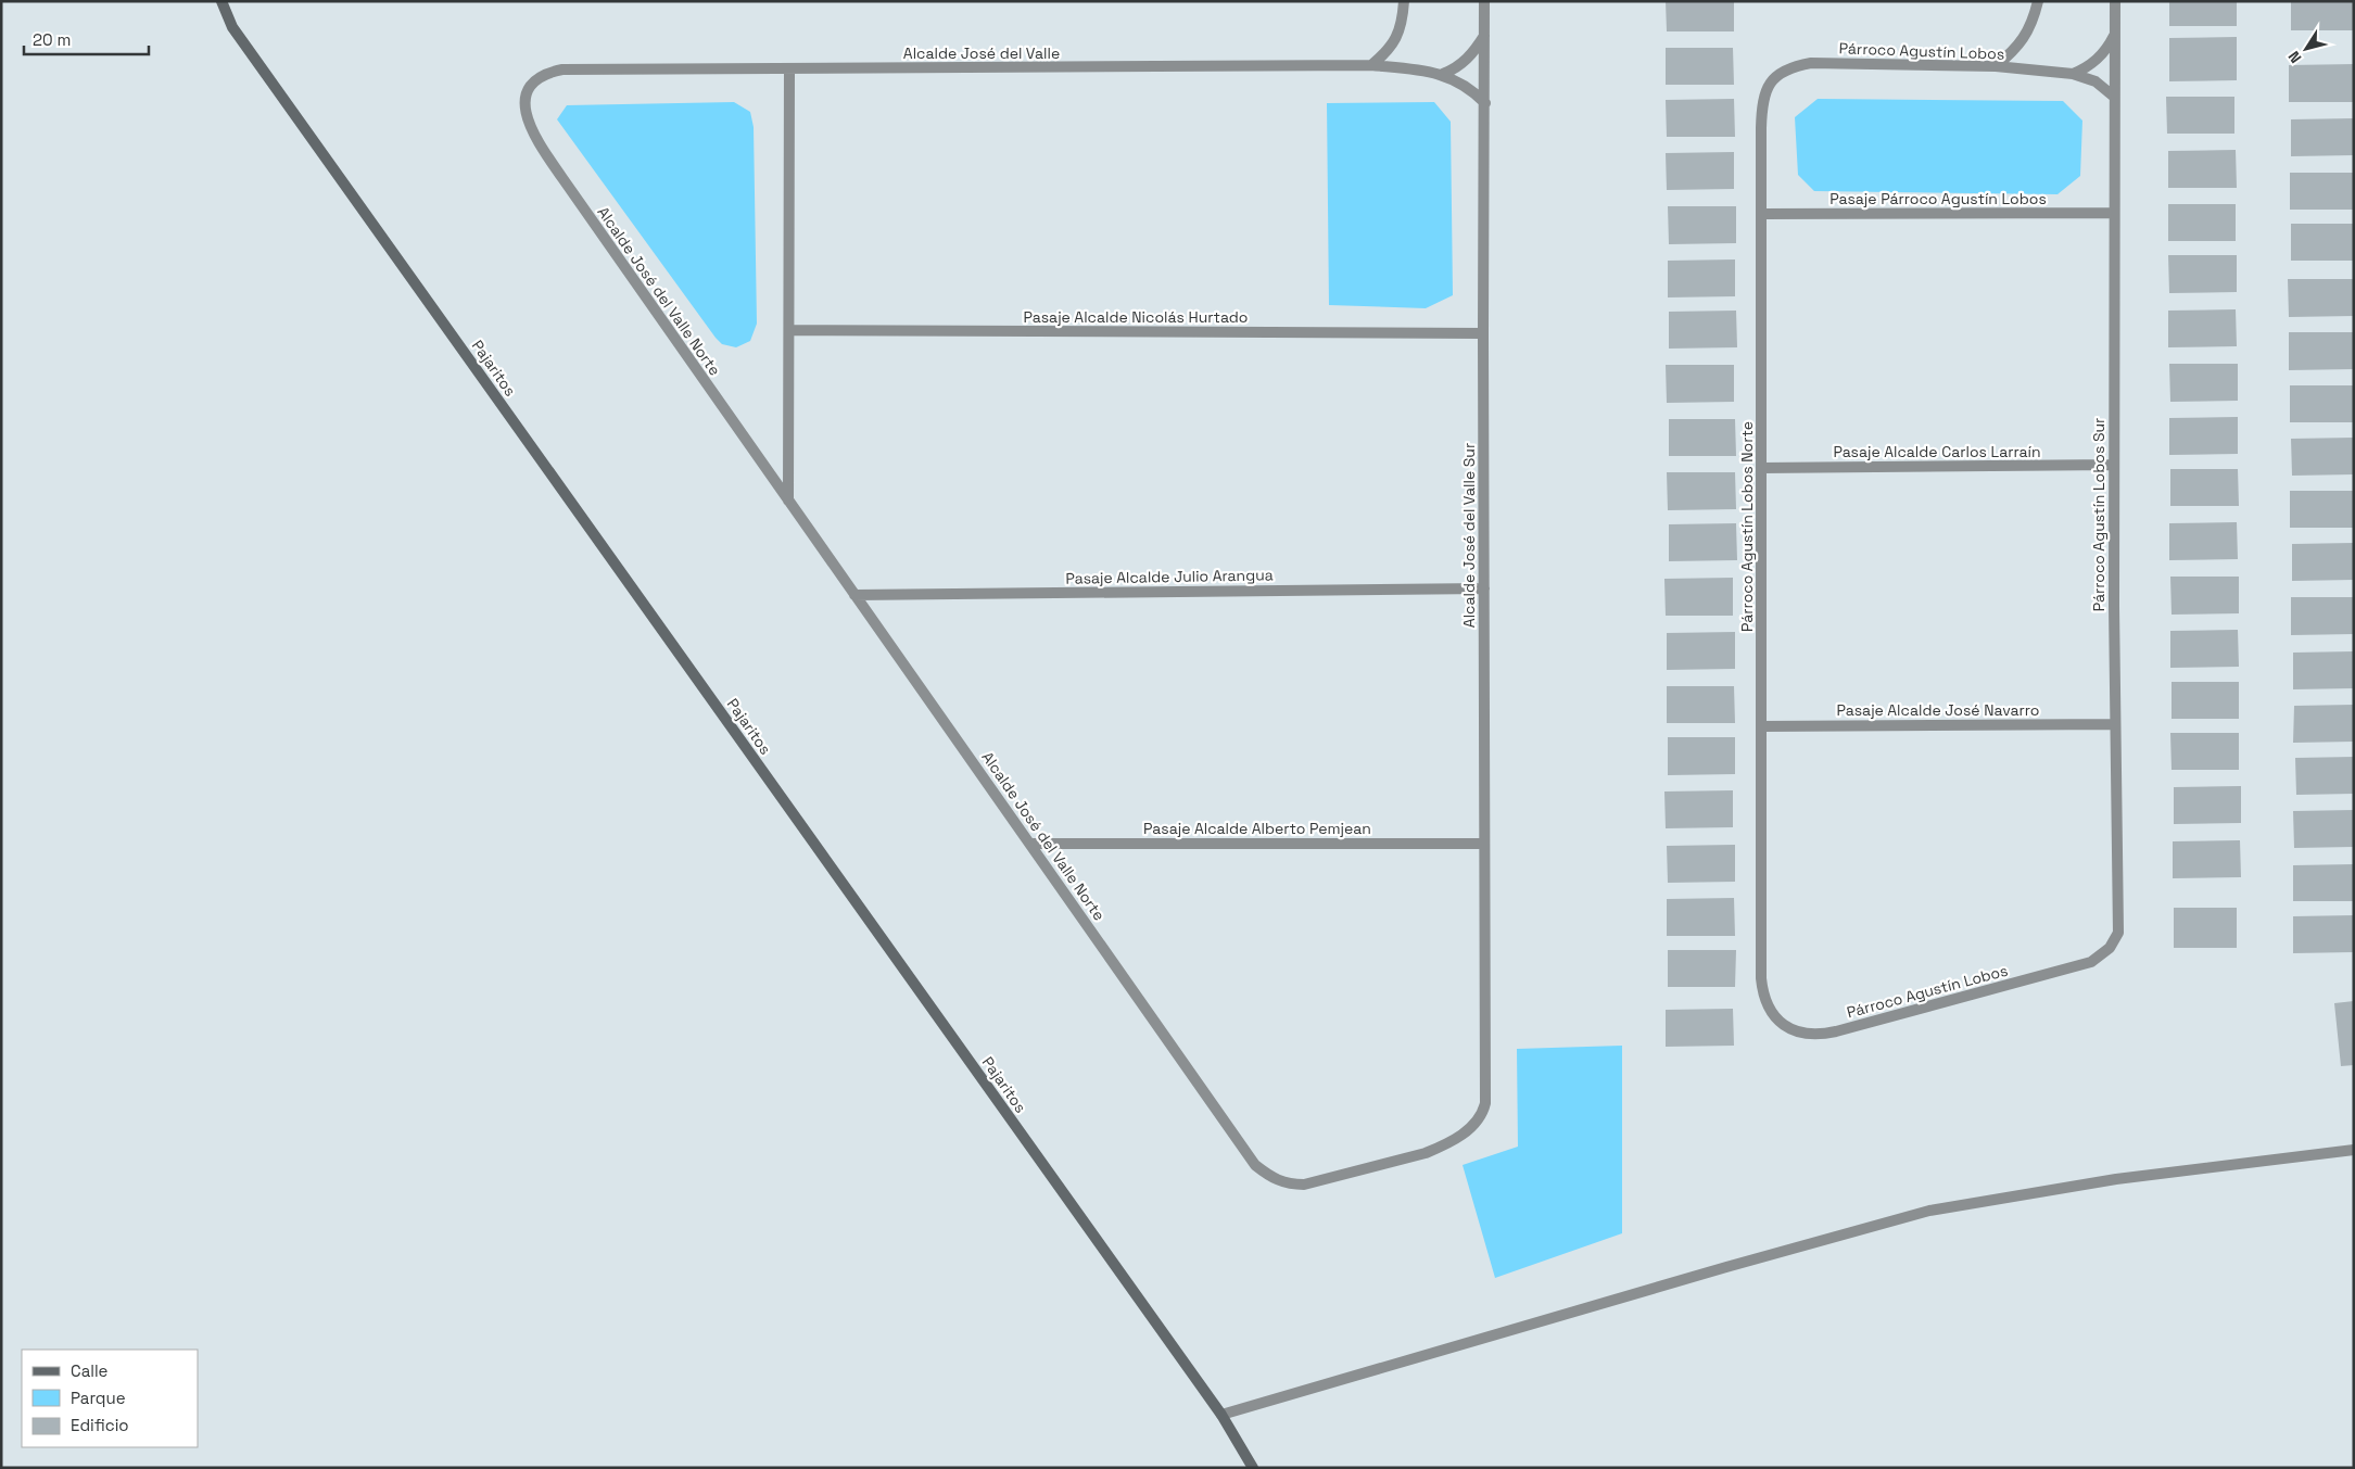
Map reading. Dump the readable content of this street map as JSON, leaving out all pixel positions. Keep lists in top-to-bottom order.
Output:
{
  "streets": {
    "street": [
      "Párroco Agustín Lobos",
      "Alcalde José del Valle",
      "Pasaje Párroco Agustín Lobos",
      "Alcalde José del Valle Norte",
      "Pasaje Alcalde Nicolás Hurtado",
      "Pajaritos",
      "Pasaje Alcalde Carlos Larraín",
      "Párroco Agustín Lobos Sur",
      "Párroco Agustín Lobos Norte",
      "Alcalde José del Valle Sur",
      "Pasaje Alcalde Julio Arangua",
      "Pasaje Alcalde José Navarro",
      "Pasaje Alcalde Alberto Pemjean"
    ]
  },
  "crossings": [
    ["Párroco Agustín Lobos", "Párroco Agustín Lobos Sur"],
    ["Párroco Agustín Lobos", "Párroco Agustín Lobos Norte"],
    ["Alcalde José del Valle", "Alcalde José del Valle Norte"],
    ["Alcalde José del Valle", "Alcalde José del Valle Sur"],
    ["Pasaje Párroco Agustín Lobos", "Párroco Agustín Lobos Sur"],
    ["Pasaje Párroco Agustín Lobos", "Párroco Agustín Lobos Norte"],
    ["Alcalde José del Valle Norte", "Alcalde José del Valle Sur"],
    ["Alcalde José del Valle Norte", "Pasaje Alcalde Julio Arangua"],
    ["Alcalde José del Valle Norte", "Pasaje Alcalde Alberto Pemjean"],
    ["Pasaje Alcalde Nicolás Hurtado", "Alcalde José del Valle Sur"],
    ["Pasaje Alcalde Carlos Larraín", "Párroco Agustín Lobos Sur"],
    ["Pasaje Alcalde Carlos Larraín", "Párroco Agustín Lobos Norte"],
    ["Párroco Agustín Lobos Sur", "Pasaje Alcalde José Navarro"],
    ["Párroco Agustín Lobos Norte", "Pasaje Alcalde José Navarro"],
    ["Alcalde José del Valle Sur", "Pasaje Alcalde Julio Arangua"],
    ["Alcalde José del Valle Sur", "Pasaje Alcalde Alberto Pemjean"]
  ],
  "legend": ["Calle", "Parque", "Edificio"],
  "scale_bar": "20 m",
  "north": "bottom left"
}
